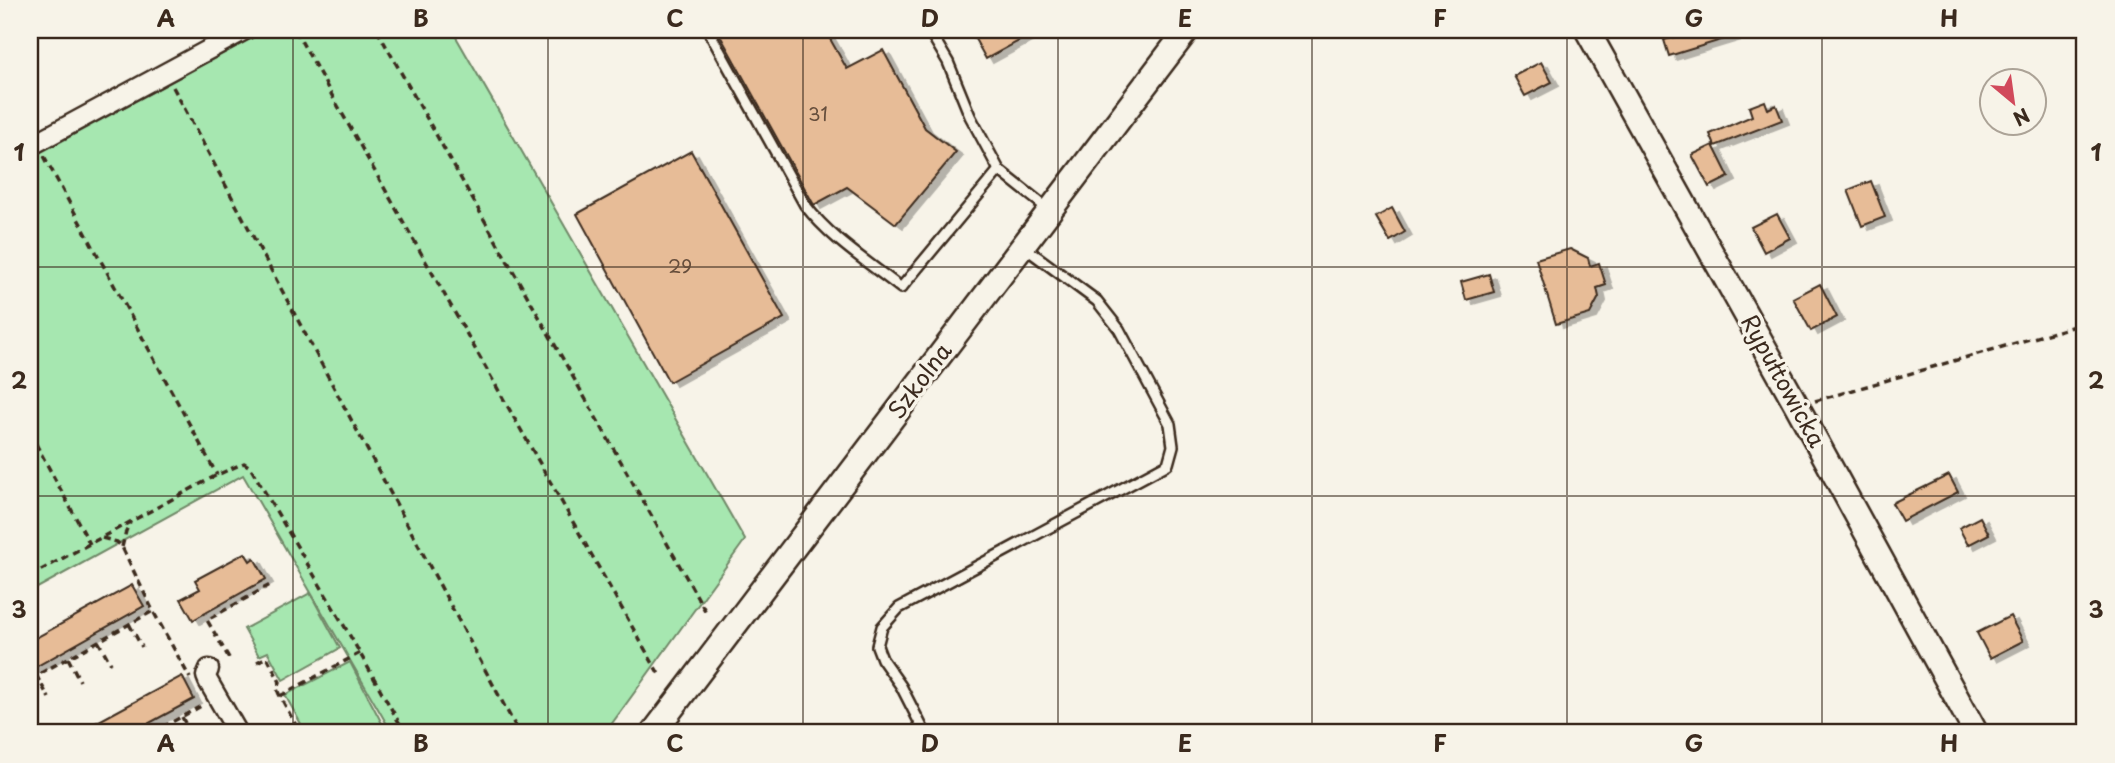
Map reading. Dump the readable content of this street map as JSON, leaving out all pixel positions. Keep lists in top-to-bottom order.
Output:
{
  "streets": {
    "street": ["Szkolna", "Rypułtowicka"]
  },
  "house_numbers": ["31", "29"],
  "north": "bottom right",
  "grid": {
    "columns": [
      "A",
      "B",
      "C",
      "D",
      "E",
      "F",
      "G",
      "H"
    ],
    "rows": ["1", "2", "3"]
  }
}
